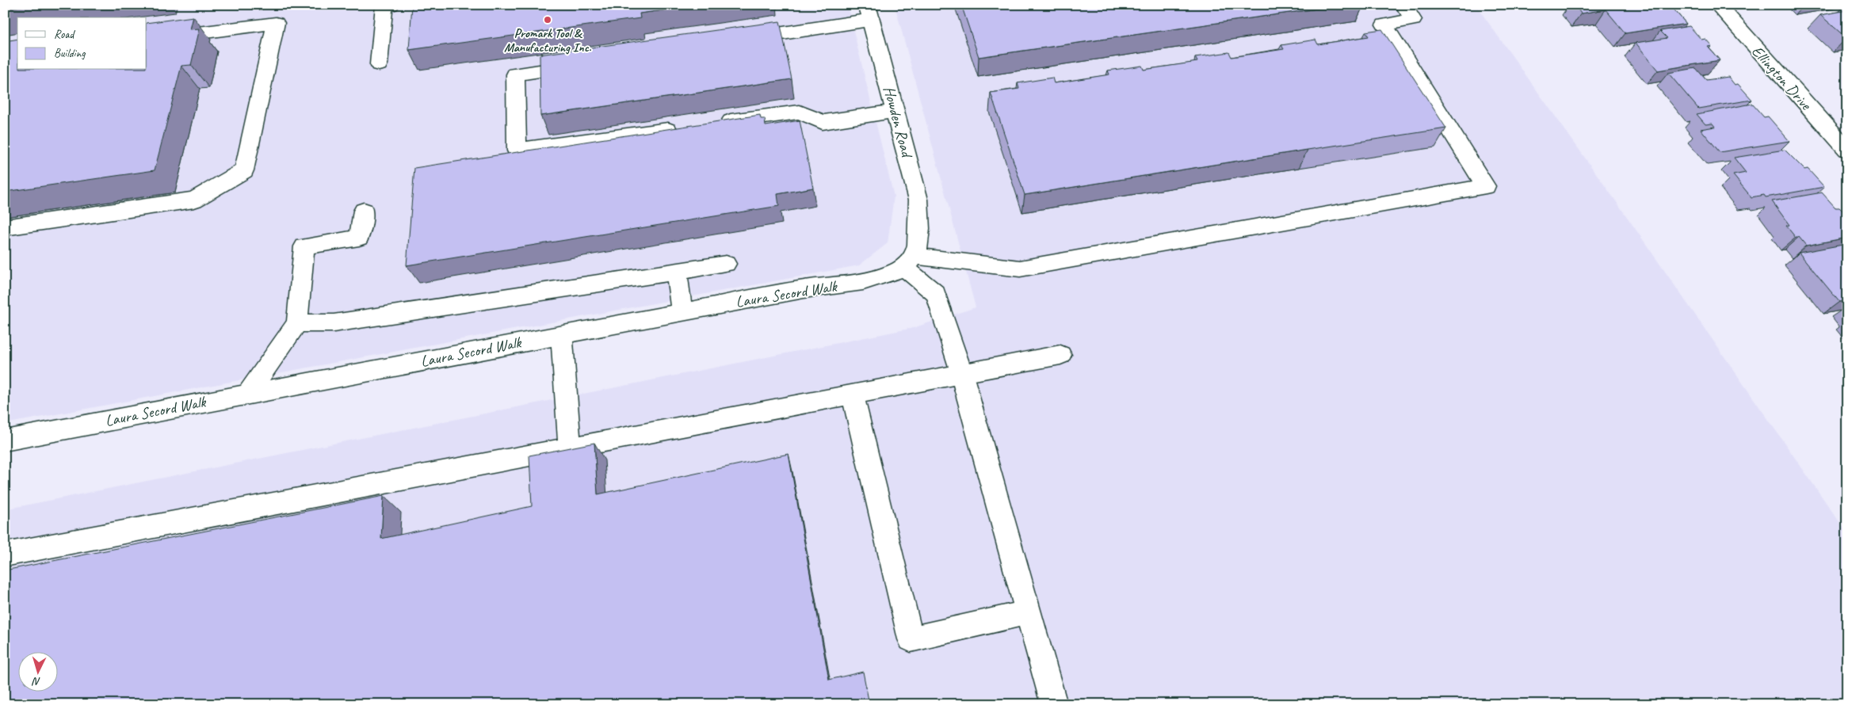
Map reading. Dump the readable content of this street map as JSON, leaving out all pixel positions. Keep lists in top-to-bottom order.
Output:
{
  "streets": {
    "street": ["Ellington Drive", "Howden Road", "Laura Secord Walk"]
  },
  "crossings": [
    ["Howden Road", "Laura Secord Walk"]
  ],
  "places": ["Promark Tool & Manufacturing Inc."],
  "legend": ["Road", "Building"],
  "north": "bottom"
}
